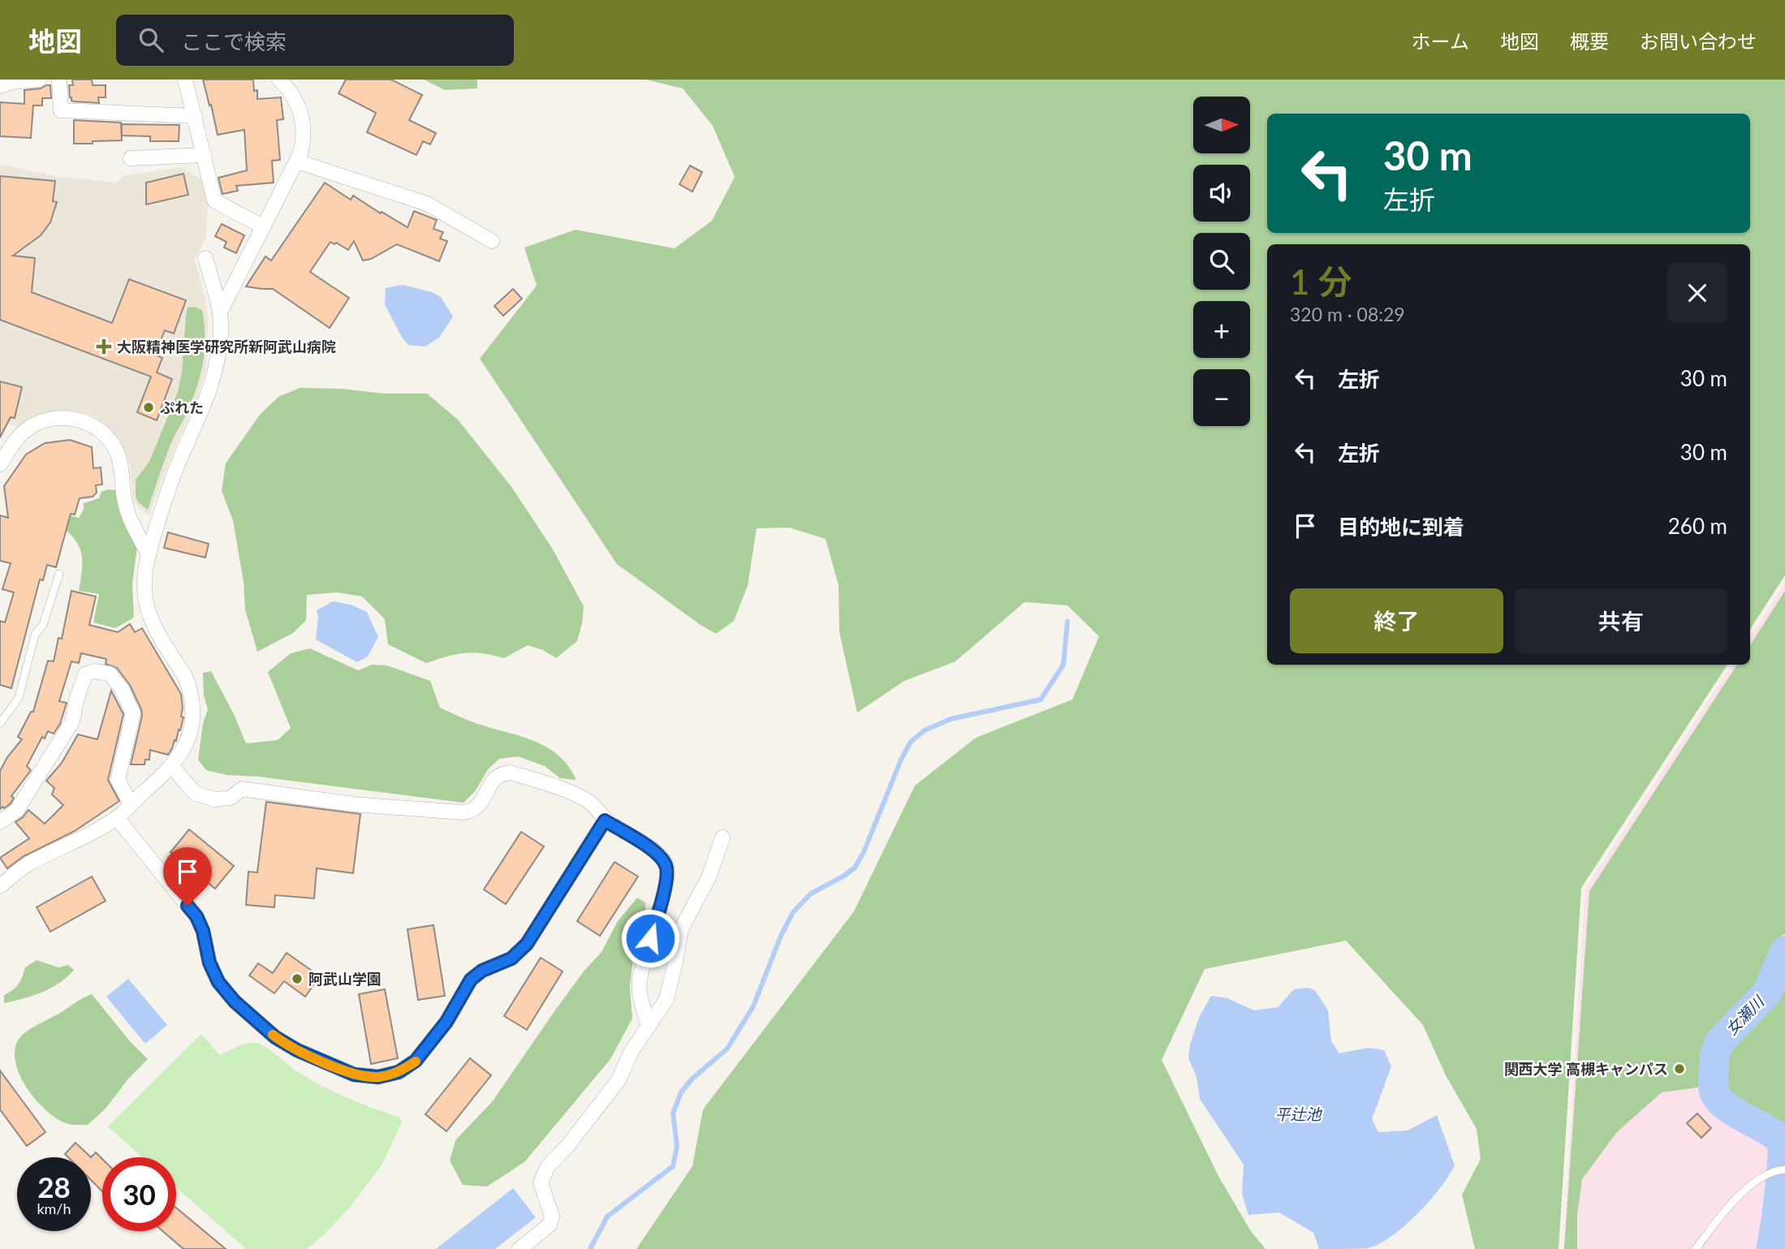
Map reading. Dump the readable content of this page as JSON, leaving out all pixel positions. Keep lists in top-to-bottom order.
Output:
{
  "water": ["女瀬川", "平辻池"],
  "places": {
    "health": ["大阪精神医学研究所新阿武山病院"],
    "other": ["ぷれた", "阿武山学園", "関西大学 高槻キャンパス"]
  },
  "north": "right",
  "page": {
    "header": "地図",
    "search": "ここで検索",
    "nav": [
      "ホーム",
      "地図",
      "概要",
      "お問い合わせ"
    ],
    "map_buttons": ["+", "−"],
    "turn": ["30 m", "左折"],
    "heading": ["1 分", "320 m · 08:29"],
    "list": [
      {
        "name": "左折",
        "value": "30 m"
      },
      {
        "name": "左折",
        "value": "30 m"
      },
      {
        "name": "目的地に到着",
        "value": "260 m"
      }
    ],
    "buttons": ["終了", "共有"],
    "speed": "28 km/h",
    "limit": "30"
  }
}
